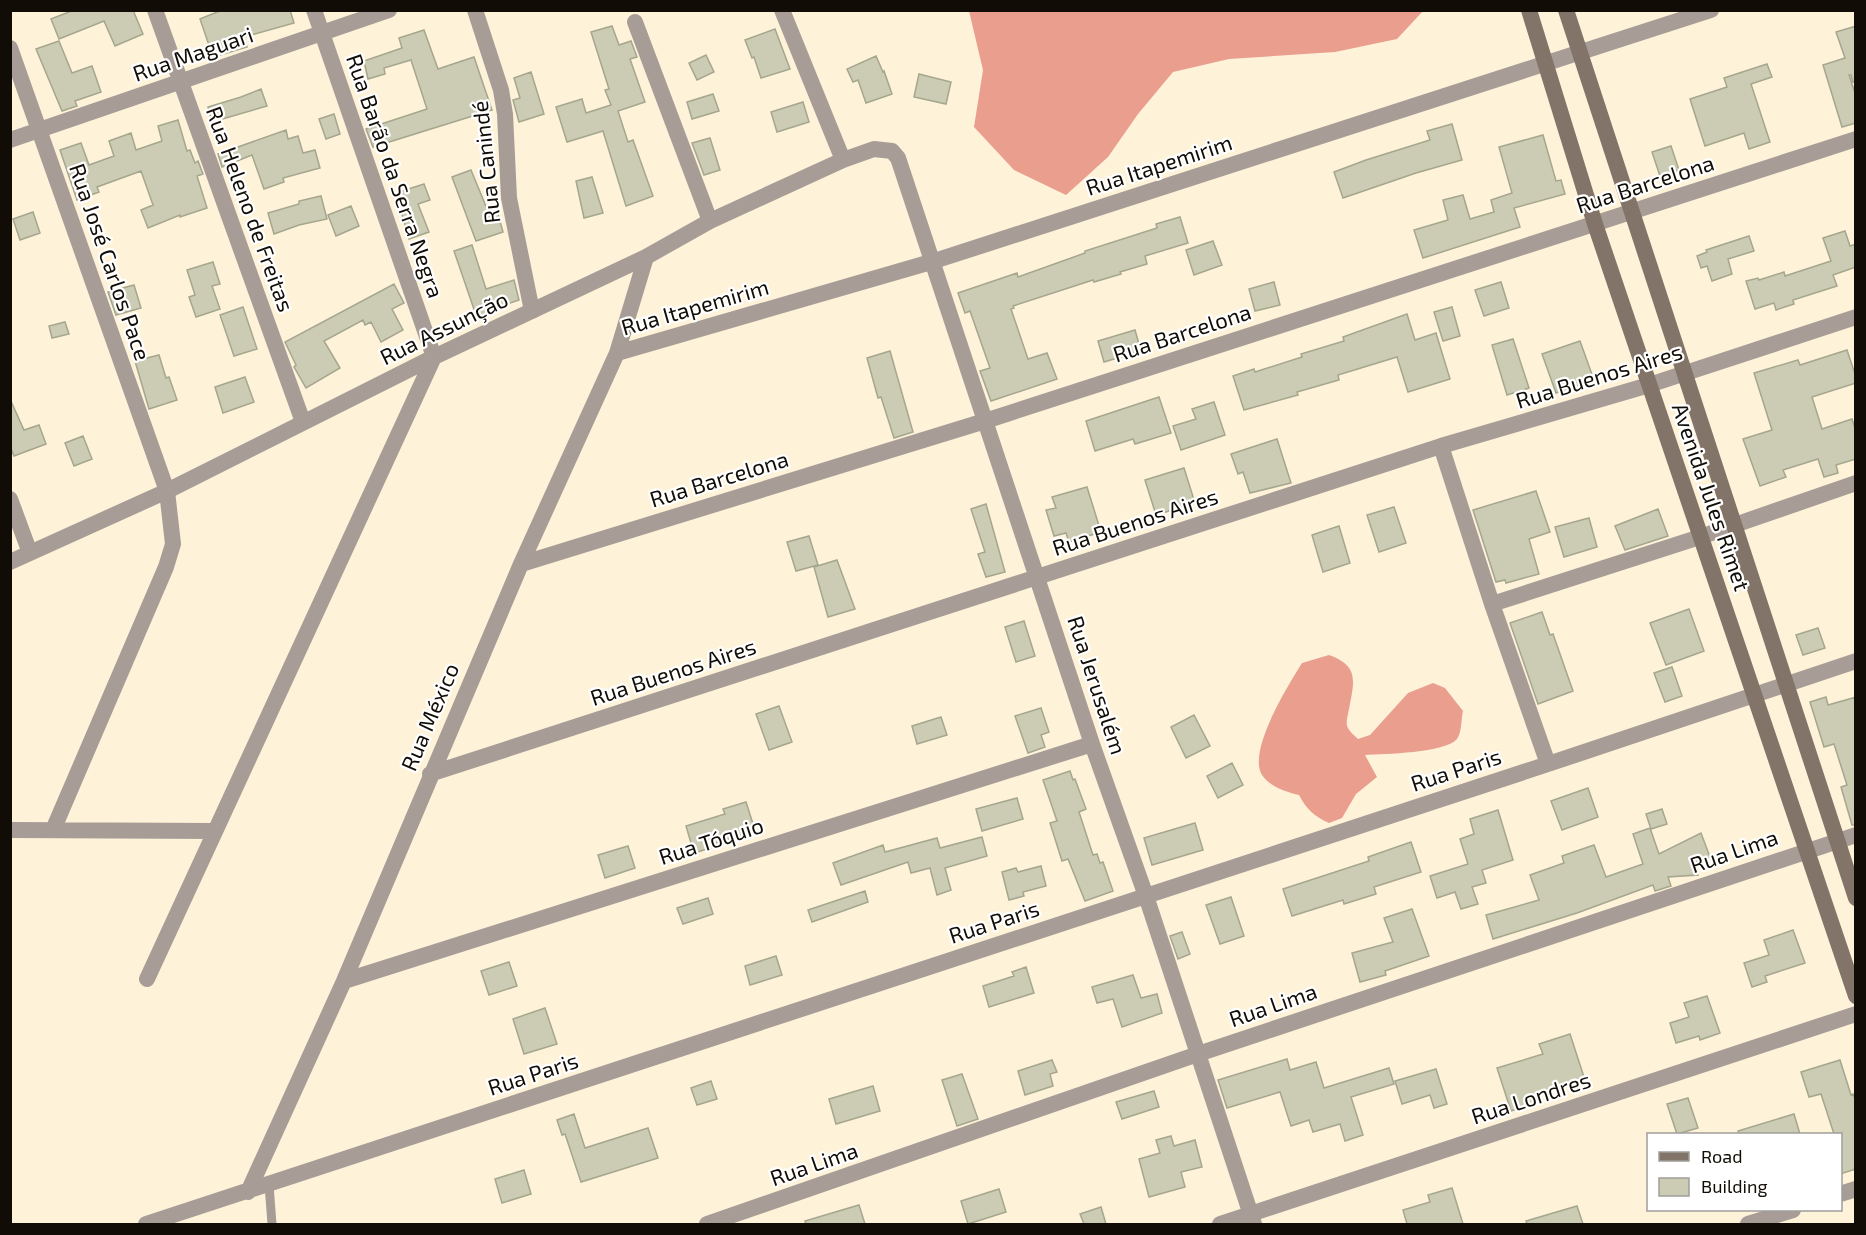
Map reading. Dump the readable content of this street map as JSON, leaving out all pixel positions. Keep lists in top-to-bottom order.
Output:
{
  "streets": {
    "main road": ["Avenida Jules Rimet"],
    "street": [
      "Rua Maguari",
      "Rua Canindé",
      "Rua Itapemirim",
      "Rua Barão da Serra Negra",
      "Rua Barcelona",
      "Rua Heleno de Freitas",
      "Rua José Carlos Pace",
      "Rua Assunção",
      "Rua Buenos Aires",
      "Rua Jerusalém",
      "Rua México",
      "Rua Paris",
      "Rua Tóquio",
      "Rua Lima",
      "Rua Londres"
    ]
  },
  "crossings": [
    ["Rua Maguari", "Rua Barão da Serra Negra"],
    ["Rua Maguari", "Rua Heleno de Freitas"],
    ["Rua Maguari", "Rua José Carlos Pace"],
    ["Rua Canindé", "Rua Assunção"],
    ["Rua Itapemirim", "Avenida Jules Rimet"],
    ["Rua Itapemirim", "Rua Jerusalém"],
    ["Rua Itapemirim", "Rua México"],
    ["Rua Barão da Serra Negra", "Rua Assunção"],
    ["Rua Barcelona", "Avenida Jules Rimet"],
    ["Rua Barcelona", "Rua Jerusalém"],
    ["Rua Barcelona", "Rua México"],
    ["Rua Heleno de Freitas", "Rua Assunção"],
    ["Rua José Carlos Pace", "Rua Assunção"],
    ["Rua Assunção", "Rua Jerusalém"],
    ["Rua Assunção", "Rua México"],
    ["Rua Buenos Aires", "Avenida Jules Rimet"],
    ["Rua Buenos Aires", "Rua Jerusalém"],
    ["Rua Buenos Aires", "Rua México"],
    ["Avenida Jules Rimet", "Rua Paris"],
    ["Avenida Jules Rimet", "Rua Lima"],
    ["Rua Jerusalém", "Rua Paris"],
    ["Rua Jerusalém", "Rua Tóquio"],
    ["Rua Jerusalém", "Rua Lima"],
    ["Rua Jerusalém", "Rua Londres"],
    ["Rua México", "Rua Paris"],
    ["Rua México", "Rua Tóquio"]
  ],
  "legend": ["Road", "Building"]
}
